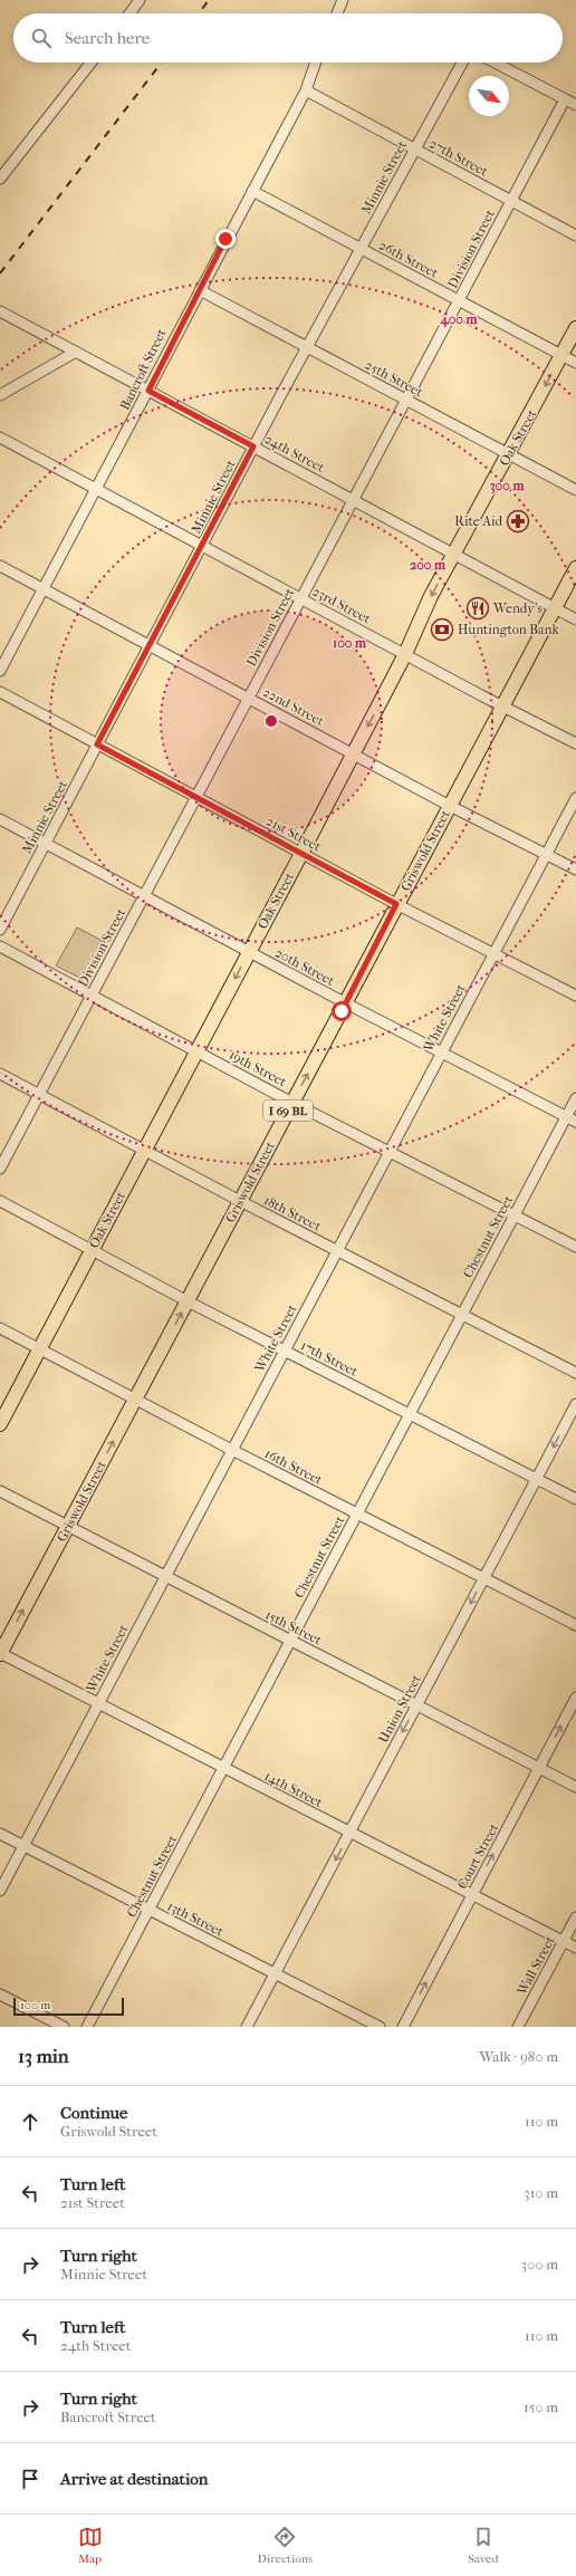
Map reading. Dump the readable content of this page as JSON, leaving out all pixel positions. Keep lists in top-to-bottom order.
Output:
{
  "streets": {
    "main road": ["Oak Street", "Griswold Street", "I 69 BL"],
    "street": [
      "27th Street",
      "Minnie Street",
      "Division Street",
      "26th Street",
      "Bancroft Street",
      "25th Street",
      "24th Street",
      "23rd Street",
      "22nd Street",
      "21st Street",
      "20th Street",
      "White Street",
      "19th Street",
      "18th Street",
      "Chestnut Street",
      "17th Street",
      "16th Street",
      "15th Street",
      "Union Street",
      "14th Street",
      "Court Street",
      "13th Street",
      "Wall Street"
    ]
  },
  "crossings": [
    ["27th Street", "Minnie Street"],
    ["27th Street", "Division Street"],
    ["27th Street", "Bancroft Street"],
    ["Minnie Street", "26th Street"],
    ["Minnie Street", "25th Street"],
    ["Minnie Street", "24th Street"],
    ["Minnie Street", "23rd Street"],
    ["Minnie Street", "22nd Street"],
    ["Minnie Street", "21st Street"],
    ["Minnie Street", "20th Street"],
    ["Division Street", "26th Street"],
    ["Division Street", "25th Street"],
    ["Division Street", "24th Street"],
    ["Division Street", "23rd Street"],
    ["Division Street", "22nd Street"],
    ["Division Street", "21st Street"],
    ["Division Street", "20th Street"],
    ["Division Street", "19th Street"],
    ["Division Street", "18th Street"],
    ["26th Street", "Bancroft Street"],
    ["26th Street", "Oak Street"],
    ["Bancroft Street", "25th Street"],
    ["Bancroft Street", "24th Street"],
    ["Bancroft Street", "23rd Street"],
    ["Bancroft Street", "22nd Street"],
    ["25th Street", "Oak Street"],
    ["Oak Street", "24th Street"],
    ["Oak Street", "23rd Street"],
    ["Oak Street", "22nd Street"],
    ["Oak Street", "21st Street"],
    ["Oak Street", "20th Street"],
    ["Oak Street", "19th Street"],
    ["Oak Street", "18th Street"],
    ["Oak Street", "17th Street"],
    ["Oak Street", "16th Street"],
    ["24th Street", "Griswold Street"],
    ["23rd Street", "Griswold Street"],
    ["22nd Street", "Griswold Street"],
    ["22nd Street", "White Street"],
    ["21st Street", "Griswold Street"],
    ["21st Street", "White Street"],
    ["Griswold Street", "20th Street"],
    ["Griswold Street", "19th Street"],
    ["Griswold Street", "18th Street"],
    ["Griswold Street", "17th Street"],
    ["Griswold Street", "16th Street"],
    ["Griswold Street", "15th Street"],
    ["Griswold Street", "14th Street"],
    ["20th Street", "White Street"],
    ["20th Street", "Chestnut Street"],
    ["White Street", "19th Street"],
    ["White Street", "18th Street"],
    ["White Street", "17th Street"],
    ["White Street", "16th Street"],
    ["White Street", "15th Street"],
    ["White Street", "14th Street"],
    ["White Street", "13th Street"],
    ["19th Street", "Chestnut Street"],
    ["18th Street", "Chestnut Street"],
    ["Chestnut Street", "17th Street"],
    ["Chestnut Street", "16th Street"],
    ["Chestnut Street", "15th Street"],
    ["Chestnut Street", "14th Street"],
    ["Chestnut Street", "13th Street"],
    ["17th Street", "Union Street"],
    ["16th Street", "Union Street"],
    ["15th Street", "Union Street"],
    ["15th Street", "Court Street"],
    ["Union Street", "14th Street"],
    ["Union Street", "13th Street"],
    ["14th Street", "Court Street"],
    ["14th Street", "Wall Street"]
  ],
  "one_way": [
    "Oak Street",
    "Griswold Street",
    "Union Street",
    "Court Street"
  ],
  "places": {
    "pharmacy": ["Rite Aid"],
    "restaurant": ["Wendy's"],
    "bank": ["Huntington Bank"]
  },
  "scale_bar": "100 m",
  "north": "bottom right",
  "page": {
    "search": "Search here",
    "scale": "100 m",
    "heading": ["13 min", "Walk · 980 m"],
    "list": [
      ["Continue", "Griswold Street", "110 m"],
      ["Turn left", "21st Street", "310 m"],
      ["Turn right", "Minnie Street", "300 m"],
      ["Turn left", "24th Street", "110 m"],
      ["Turn right", "Bancroft Street", "150 m"],
      "Arrive at destination"
    ],
    "nav": ["Map", "Directions", "Saved"]
  },
  "rings": [
    "400 m",
    "300 m",
    "200 m",
    "100 m"
  ]
}
